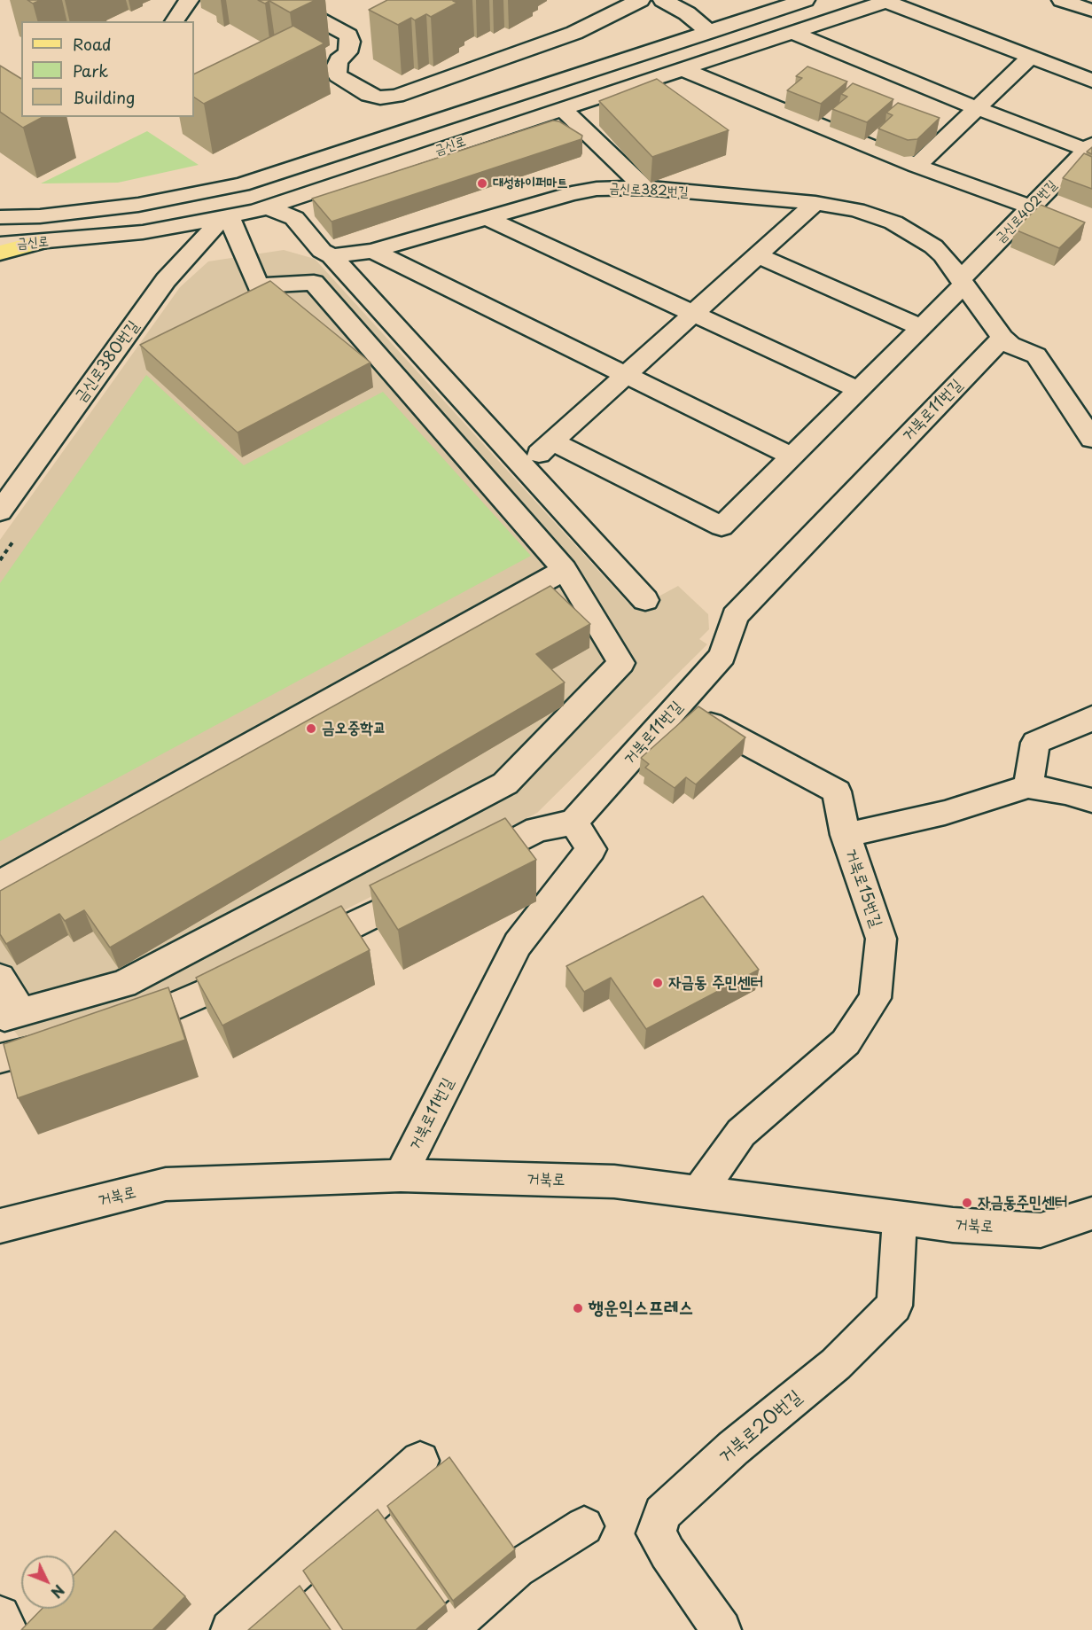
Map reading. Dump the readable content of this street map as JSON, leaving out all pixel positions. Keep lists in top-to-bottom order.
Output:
{
  "streets": {
    "street": [
      "금신로",
      "금신로382번길",
      "금신로402번길",
      "금신로380번길",
      "거북로11번길",
      "거북로15번길",
      "거북로",
      "거북로20번길"
    ]
  },
  "crossings": [
    ["금신로", "금신로380번길"],
    ["금신로382번길", "금신로402번길"],
    ["금신로382번길", "거북로11번길"],
    ["거북로11번길", "거북로15번길"],
    ["거북로11번길", "거북로"],
    ["거북로15번길", "거북로"],
    ["거북로", "거북로20번길"]
  ],
  "places": [
    "대성하이퍼마트",
    "금오중학교",
    "자금동 주민센터",
    "자금동주민센터",
    "행운익스프레스"
  ],
  "legend": ["Road", "Park", "Building"],
  "north": "bottom right"
}
